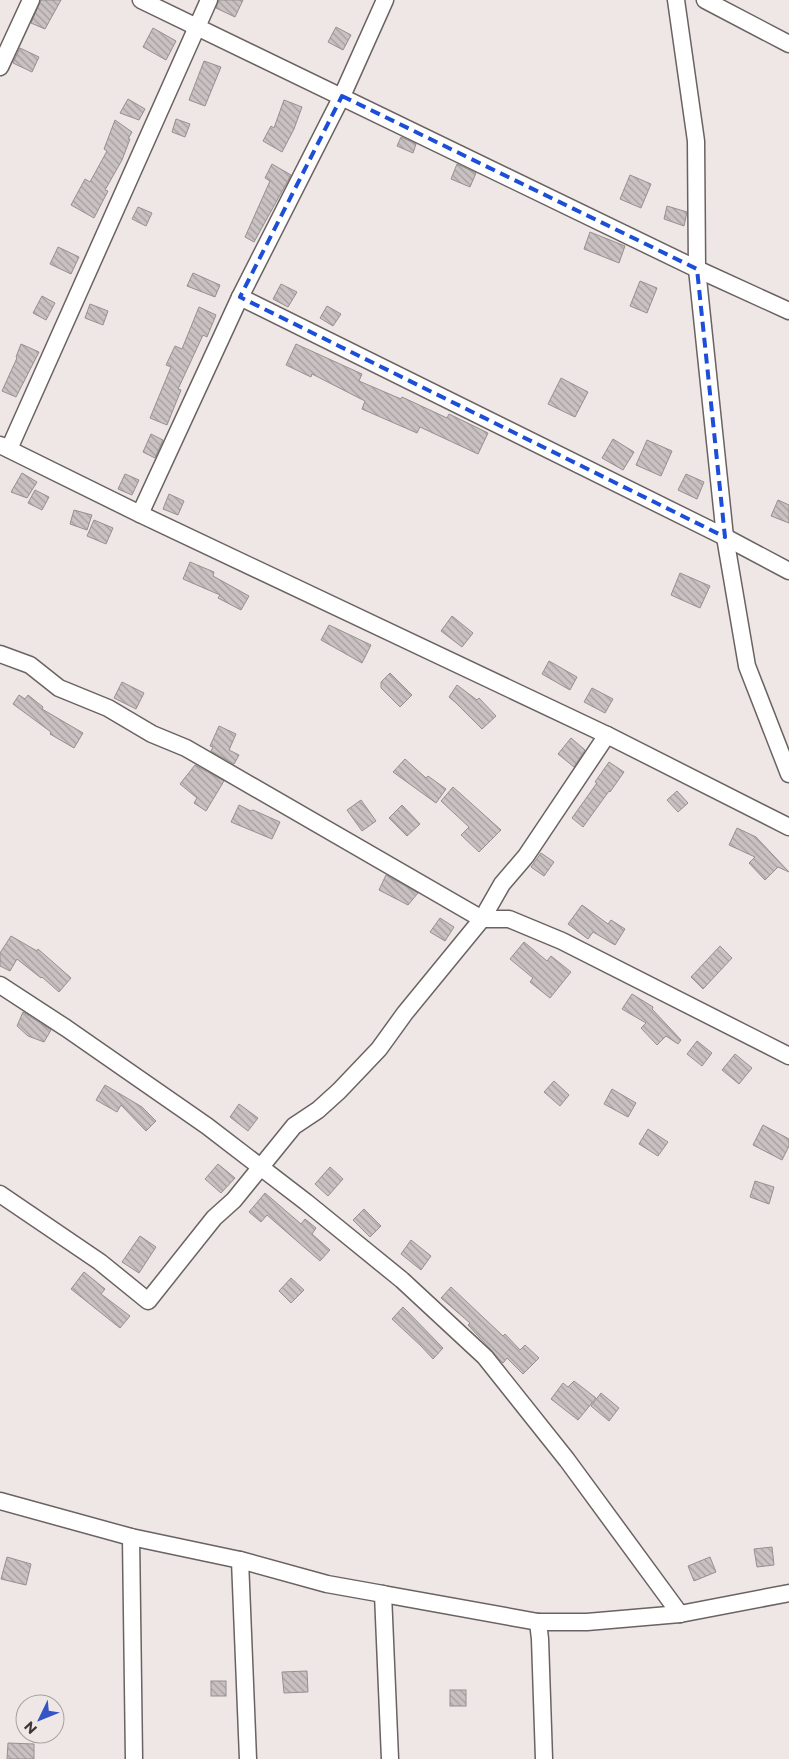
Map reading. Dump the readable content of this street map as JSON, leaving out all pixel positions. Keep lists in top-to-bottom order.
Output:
{
  "north": "bottom left"
}
